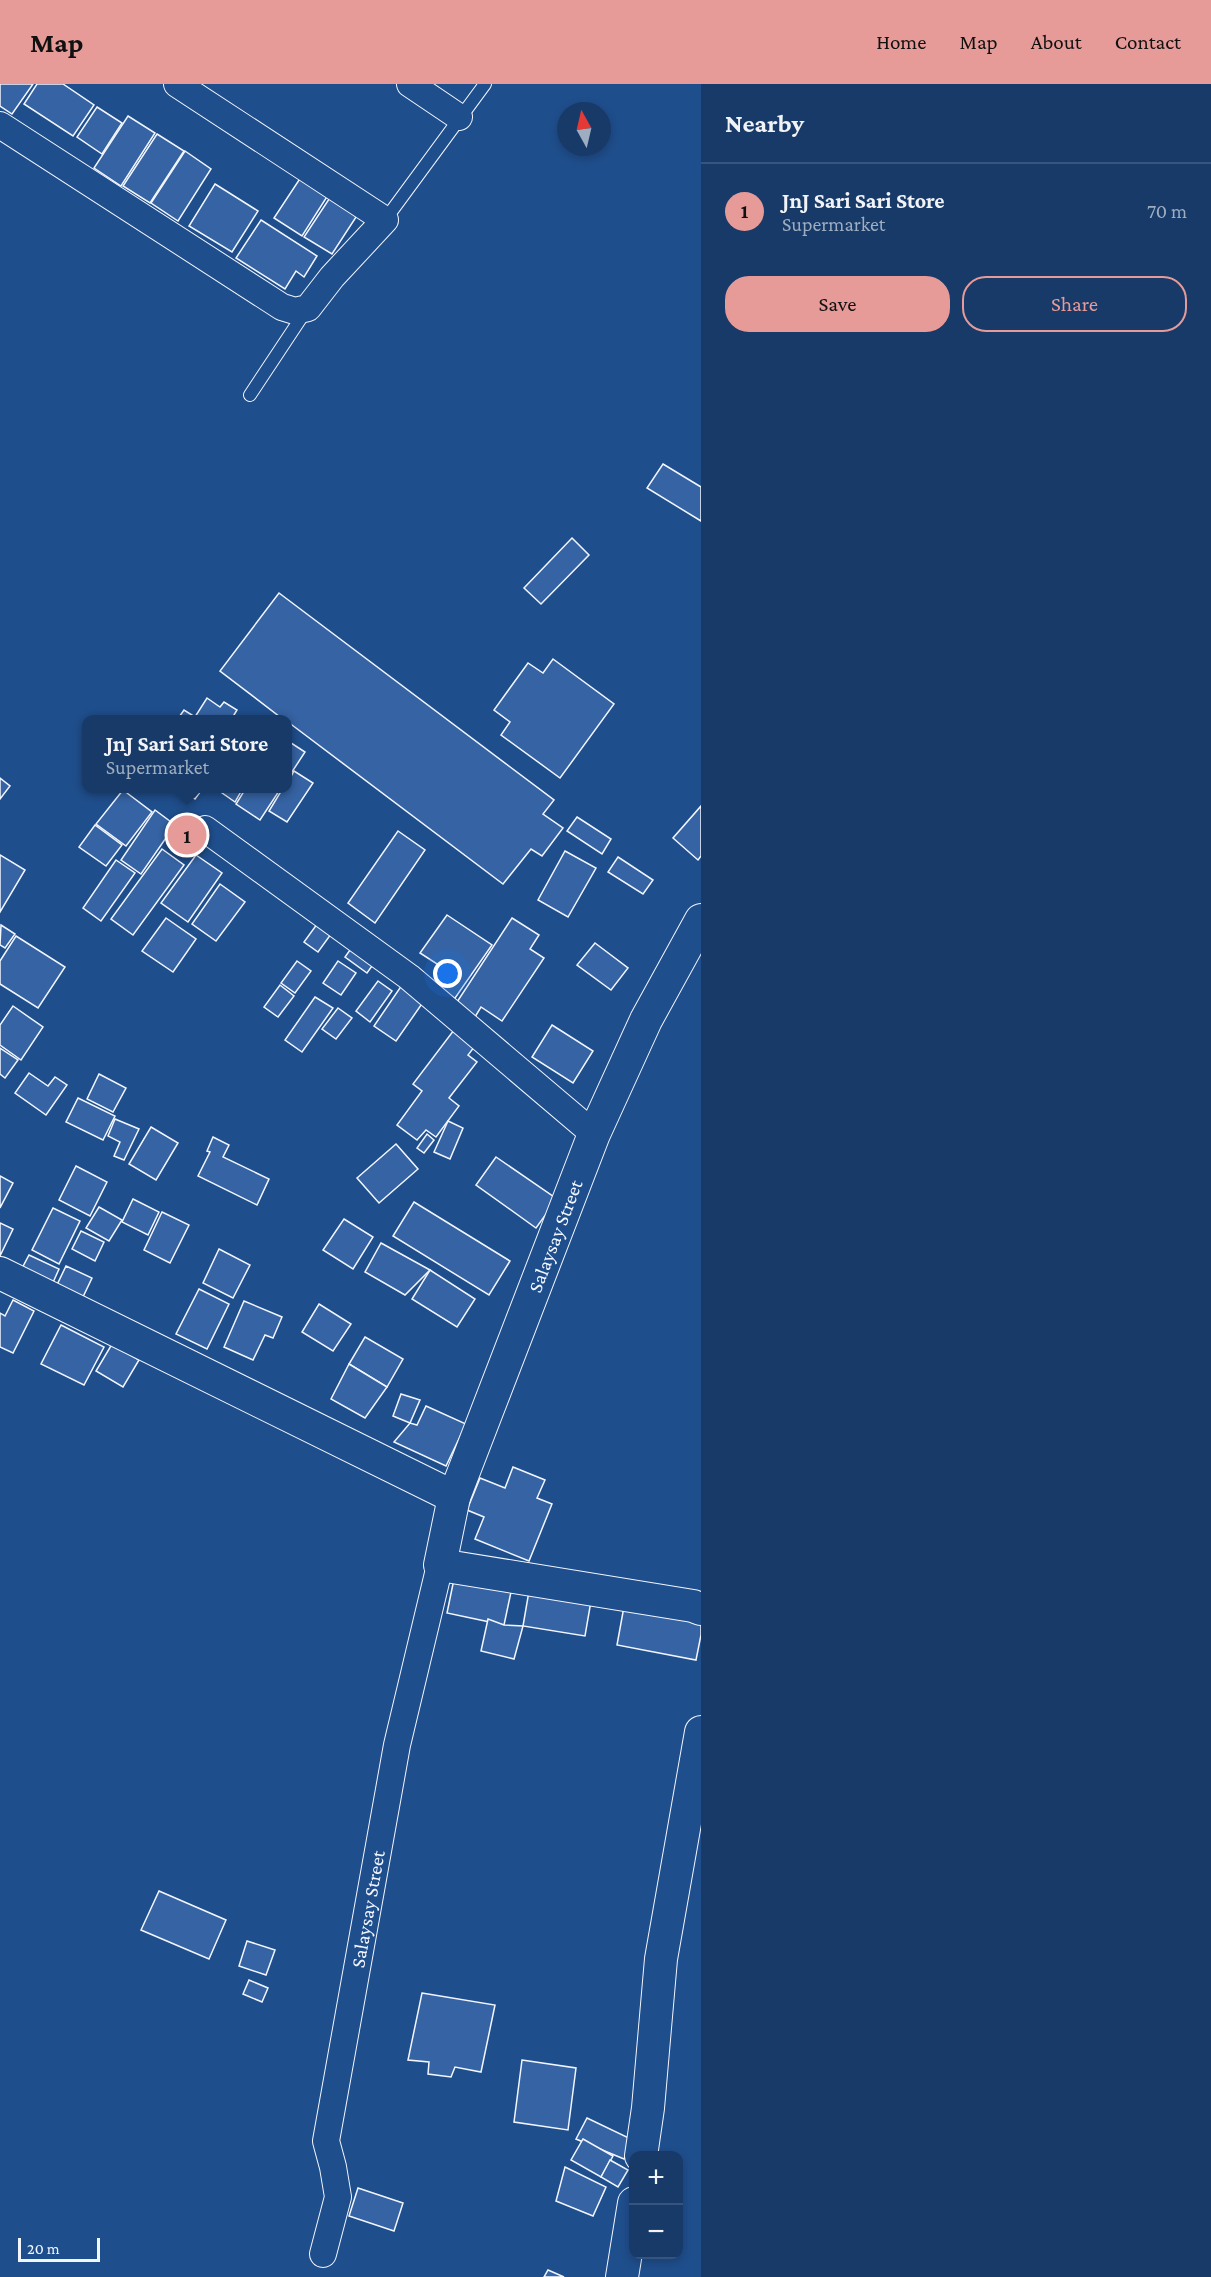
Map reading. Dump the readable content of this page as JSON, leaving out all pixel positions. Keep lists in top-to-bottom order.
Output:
{
  "streets": {
    "street": ["Salaysay Street"]
  },
  "scale_bar": "20 m",
  "north": "top",
  "page": {
    "header": "Map",
    "nav": [
      "Home",
      "Map",
      "About",
      "Contact"
    ],
    "heading": "Nearby",
    "list": [
      {
        "mark": "1",
        "name": "JnJ Sari Sari Store",
        "note": "Supermarket",
        "value": "70 m"
      }
    ],
    "buttons": ["Save", "Share"],
    "popup": ["JnJ Sari Sari Store", "Supermarket"],
    "pins": "1",
    "map_buttons": ["+", "−"],
    "scale": "20 m"
  }
}
